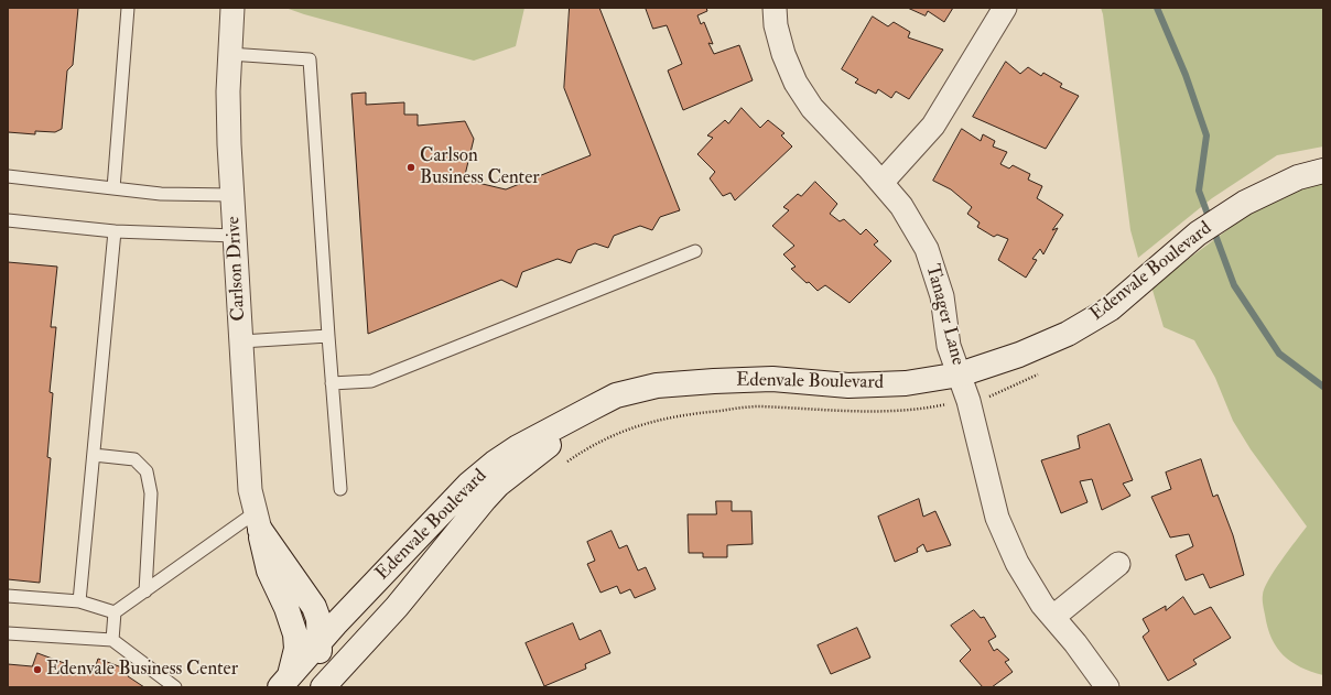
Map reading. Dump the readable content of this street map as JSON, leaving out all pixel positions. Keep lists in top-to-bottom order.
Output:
{
  "streets": {
    "street": ["Carlson Drive", "Edenvale Boulevard", "Tanager Lane"]
  },
  "crossings": [
    ["Edenvale Boulevard", "Tanager Lane"]
  ],
  "places": ["Carlson Business Center", "Edenvale Business Center"]
}
